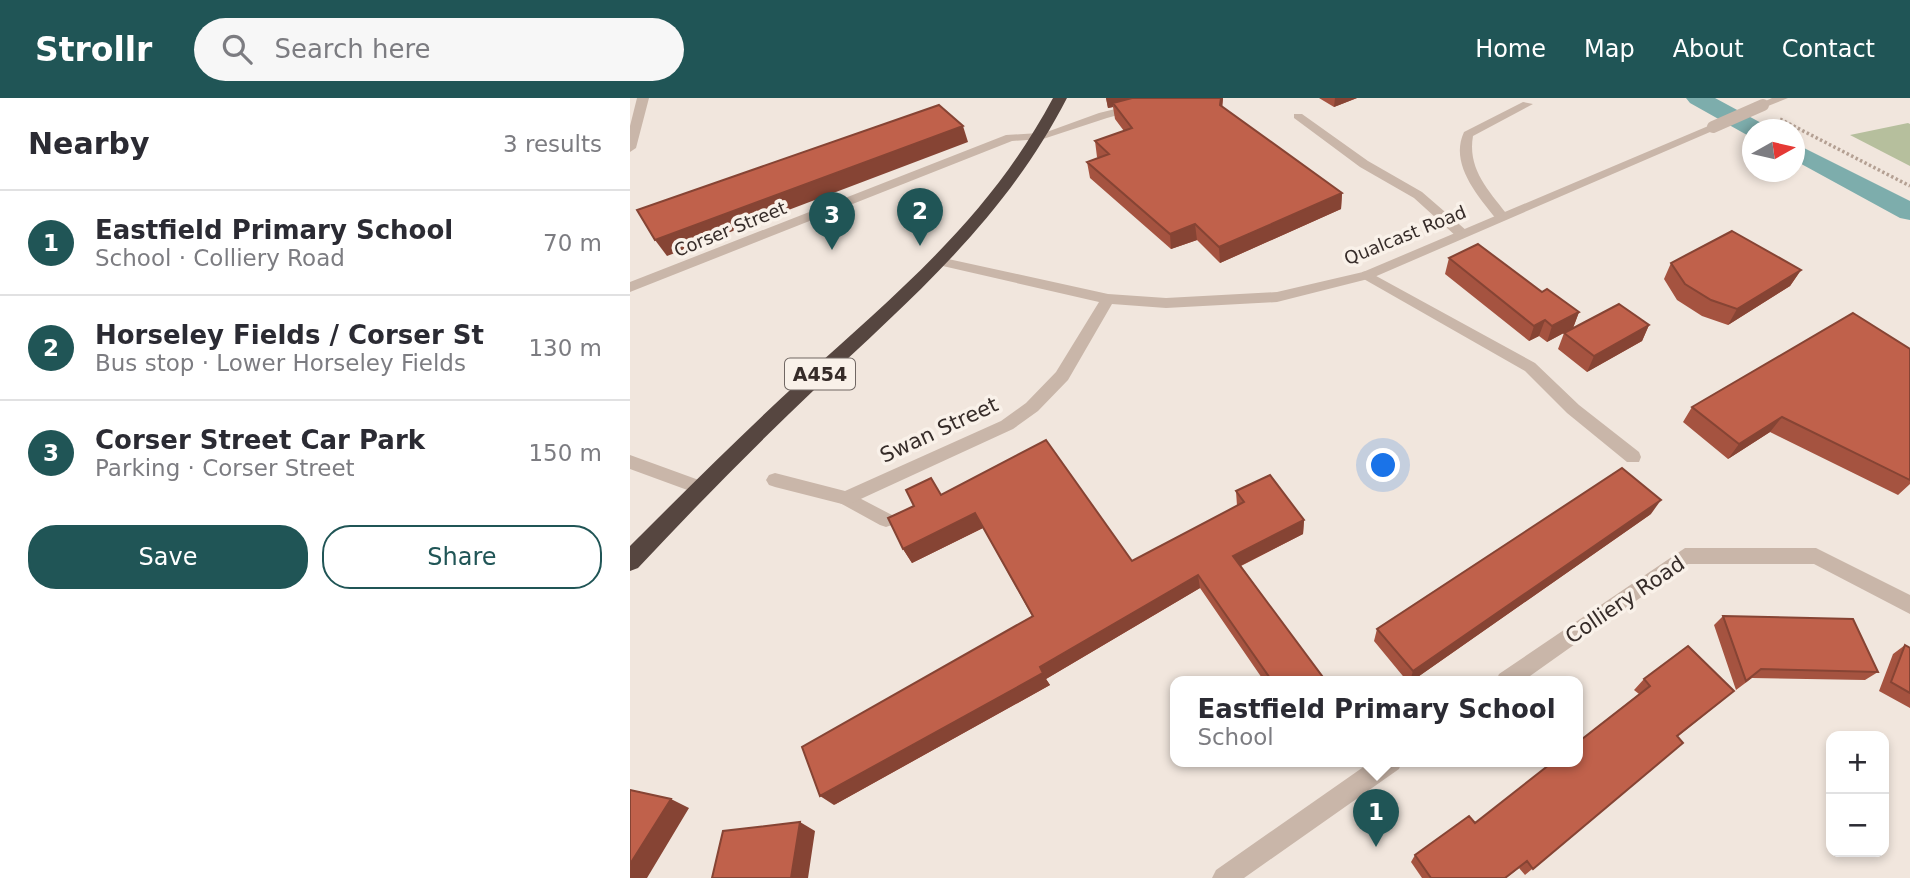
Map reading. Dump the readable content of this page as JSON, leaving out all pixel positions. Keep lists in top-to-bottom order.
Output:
{
  "streets": {
    "highway": ["A454"],
    "street": [
      "Corser Street",
      "Qualcast Road",
      "Swan Street",
      "Colliery Road"
    ]
  },
  "crossings": [
    ["Corser Street", "A454"],
    ["Qualcast Road", "A454"],
    ["Qualcast Road", "Swan Street"]
  ],
  "north": "right",
  "page": {
    "header": "Strollr",
    "search": "Search here",
    "nav": [
      "Home",
      "Map",
      "About",
      "Contact"
    ],
    "heading": ["Nearby", "3 results"],
    "pins": ["2", "3", "1"],
    "list": [
      {
        "mark": "1",
        "name": "Eastfield Primary School",
        "note": "School · Colliery Road",
        "value": "70 m"
      },
      {
        "mark": "2",
        "name": "Horseley Fields / Corser St",
        "note": "Bus stop · Lower Horseley Fields",
        "value": "130 m"
      },
      {
        "mark": "3",
        "name": "Corser Street Car Park",
        "note": "Parking · Corser Street",
        "value": "150 m"
      }
    ],
    "buttons": ["Save", "Share"],
    "popup": ["Eastfield Primary School", "School"],
    "map_buttons": ["+", "−"]
  }
}
